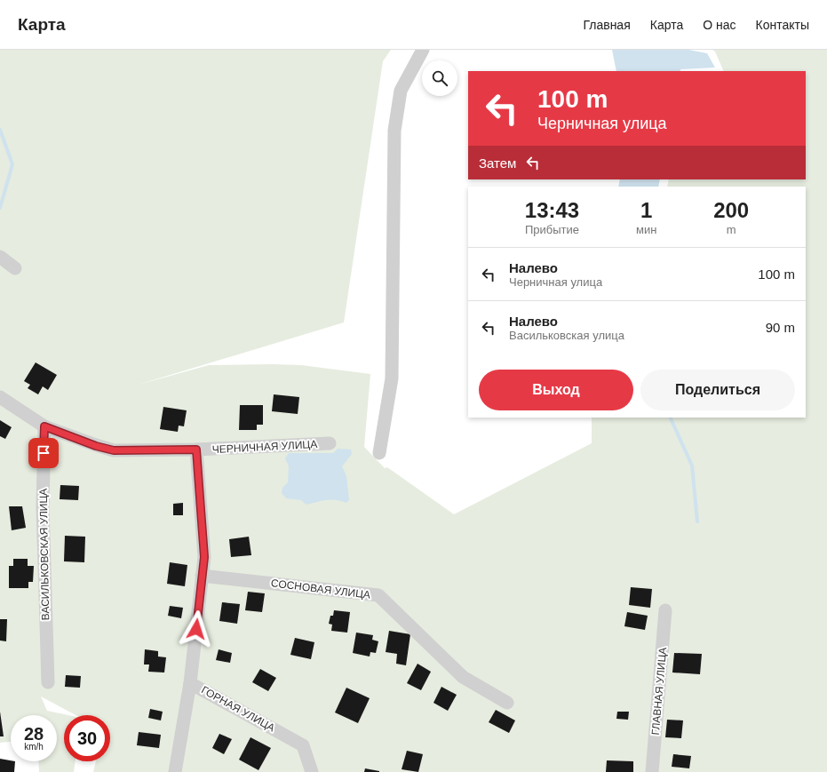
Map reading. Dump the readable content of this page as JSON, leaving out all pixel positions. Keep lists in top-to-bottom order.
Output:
{
  "streets": {
    "street": [
      "ЧЕРНИЧНАЯ УЛИЦА",
      "ВАСИЛЬКОВСКАЯ УЛИЦА",
      "СОСНОВАЯ УЛИЦА",
      "ГЛАВНАЯ УЛИЦА",
      "ГОРНАЯ УЛИЦА"
    ]
  },
  "crossings": [
    ["ЧЕРНИЧНАЯ УЛИЦА", "ВАСИЛЬКОВСКАЯ УЛИЦА"]
  ],
  "page": {
    "header": "Карта",
    "nav": [
      "Главная",
      "Карта",
      "О нас",
      "Контакты"
    ],
    "turn": ["100 m", "Черничная улица"],
    "then": "Затем",
    "eta": [
      "13:43",
      "Прибытие",
      "1",
      "мин",
      "200",
      "m"
    ],
    "list": [
      {
        "name": "Налево",
        "note": "Черничная улица",
        "value": "100 m"
      },
      {
        "name": "Налево",
        "note": "Васильковская улица",
        "value": "90 m"
      }
    ],
    "buttons": ["Выход", "Поделиться"],
    "speed": "28 km/h",
    "limit": "30"
  }
}
